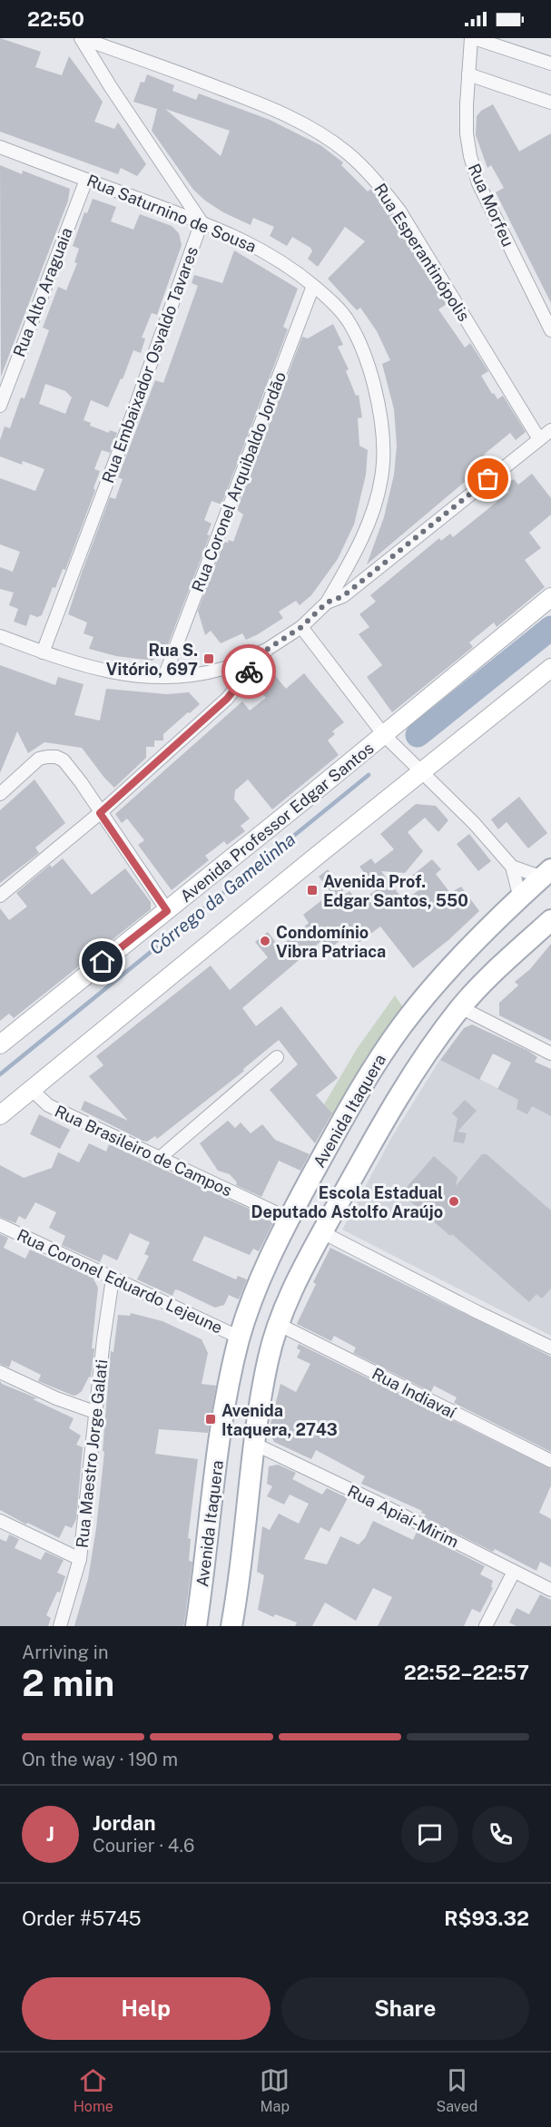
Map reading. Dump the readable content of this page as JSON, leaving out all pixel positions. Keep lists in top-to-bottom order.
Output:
{
  "streets": {
    "main road": ["Avenida Professor Edgar Santos", "Avenida Itaquera"],
    "street": [
      "Rua Morfeu",
      "Rua Saturnino de Sousa",
      "Rua Esperantinópolis",
      "Rua Alto Araguaia",
      "Rua Embaixador Osvaldo Tavares",
      "Rua Coronel Arquibaldo Jordão",
      "Rua Brasileiro de Campos",
      "Rua Coronel Eduardo Lejeune",
      "Rua Indiavaí",
      "Rua Maestro Jorge Galati",
      "Rua Apiaí-Mirim"
    ]
  },
  "crossings": [
    ["Rua Saturnino de Sousa", "Rua Alto Araguaia"],
    ["Rua Saturnino de Sousa", "Rua Embaixador Osvaldo Tavares"],
    ["Rua Saturnino de Sousa", "Rua Coronel Arquibaldo Jordão"],
    ["Avenida Itaquera", "Rua Brasileiro de Campos"],
    ["Avenida Itaquera", "Rua Coronel Eduardo Lejeune"],
    ["Rua Coronel Eduardo Lejeune", "Rua Maestro Jorge Galati"]
  ],
  "water": ["Córrego da Gamelinha"],
  "places": {
    "transit": ["Rua S. Vitório, 697", "Avenida Prof. Edgar Santos, 550", "Avenida Itaquera, 2743"],
    "other": ["Condomínio Vibra Patriaca", "Escola Estadual Deputado Astolfo Araújo"]
  },
  "page": {
    "status": "22:50",
    "heading": ["2 min", "Arriving in", "22:52–22:57"],
    "panel": [
      "Jordan",
      "Courier · 4.6",
      "Order #5745",
      "R$93.32"
    ],
    "bar": "On the way · 190 m",
    "round": "J",
    "buttons": ["Help", "Share"],
    "tabs": ["Home", "Map", "Saved"]
  }
}
